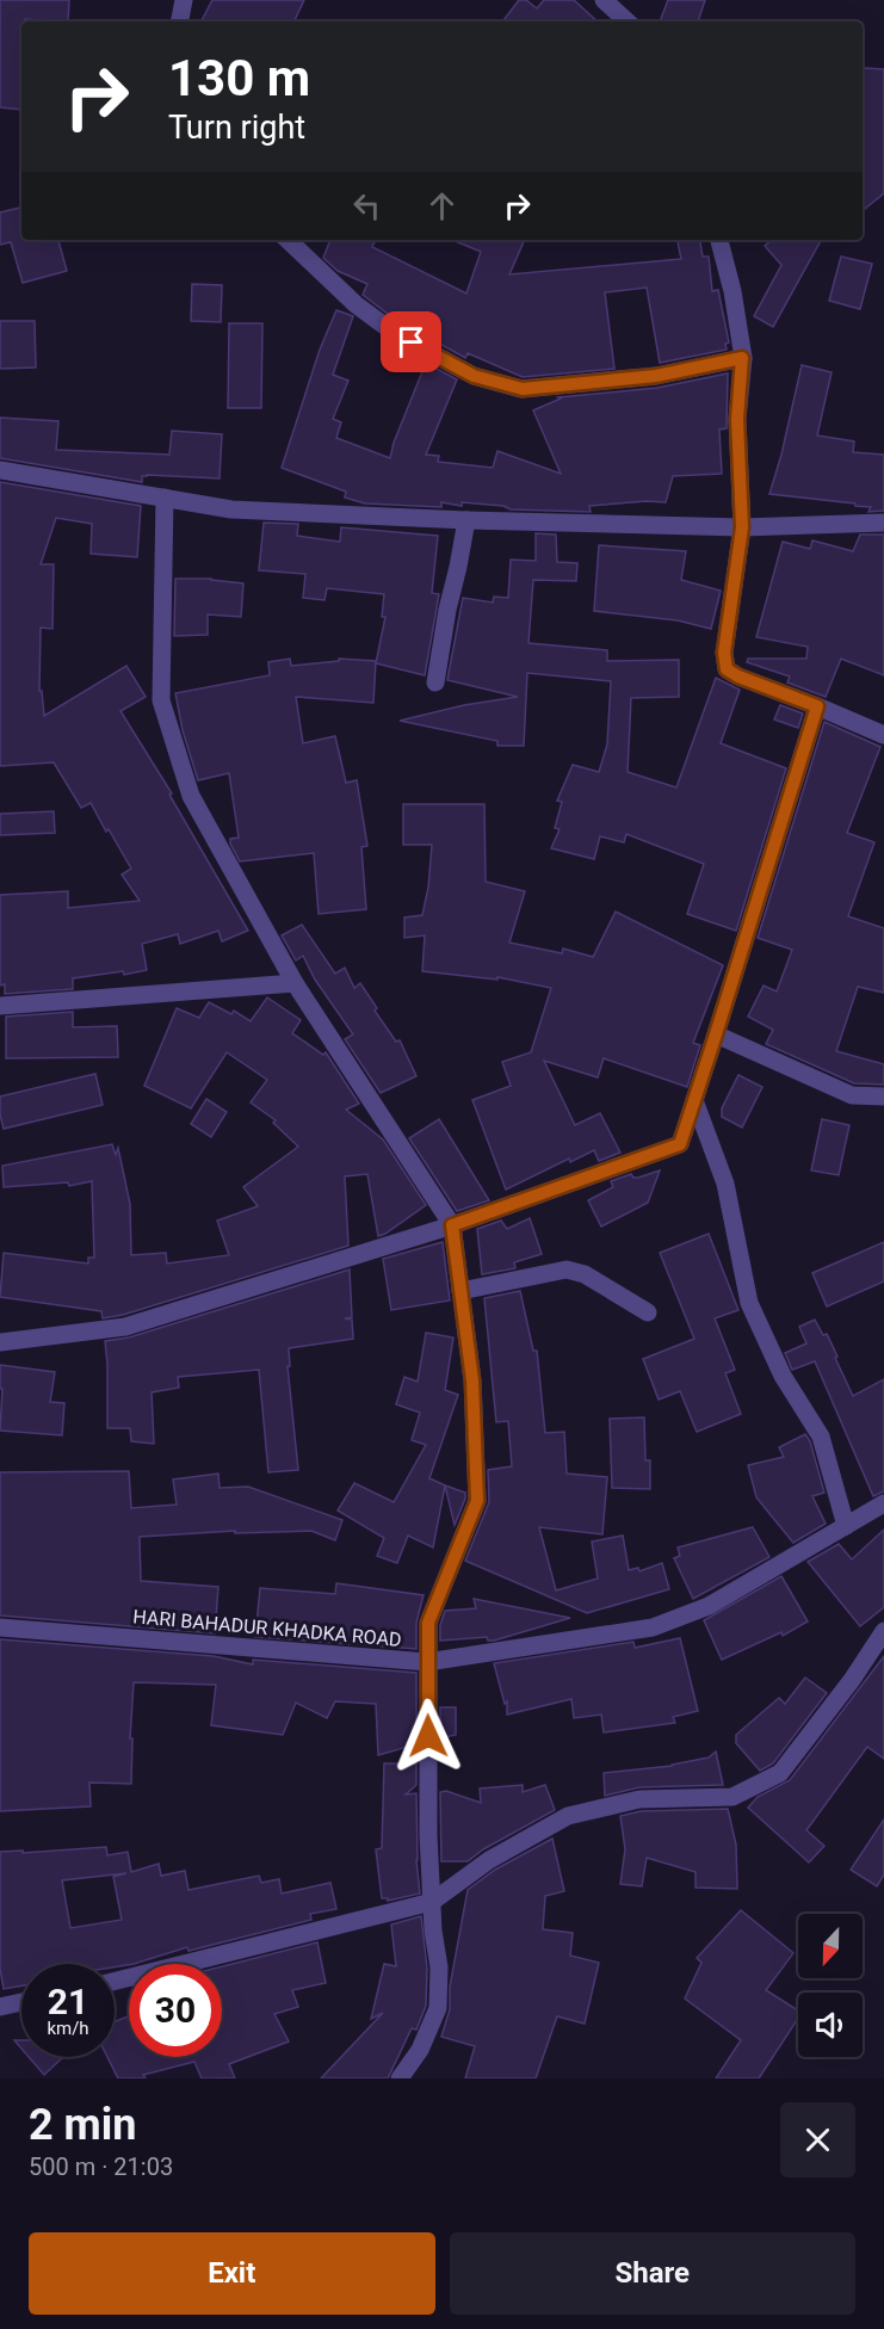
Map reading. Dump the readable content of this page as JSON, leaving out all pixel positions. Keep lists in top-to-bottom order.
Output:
{
  "streets": {
    "street": ["HARI BAHADUR KHADKA ROAD"]
  },
  "north": "bottom",
  "page": {
    "turn": ["130 m", "Turn right"],
    "speed": "21 km/h",
    "limit": "30",
    "heading": ["2 min", "500 m · 21:03"],
    "buttons": ["Exit", "Share"]
  }
}
